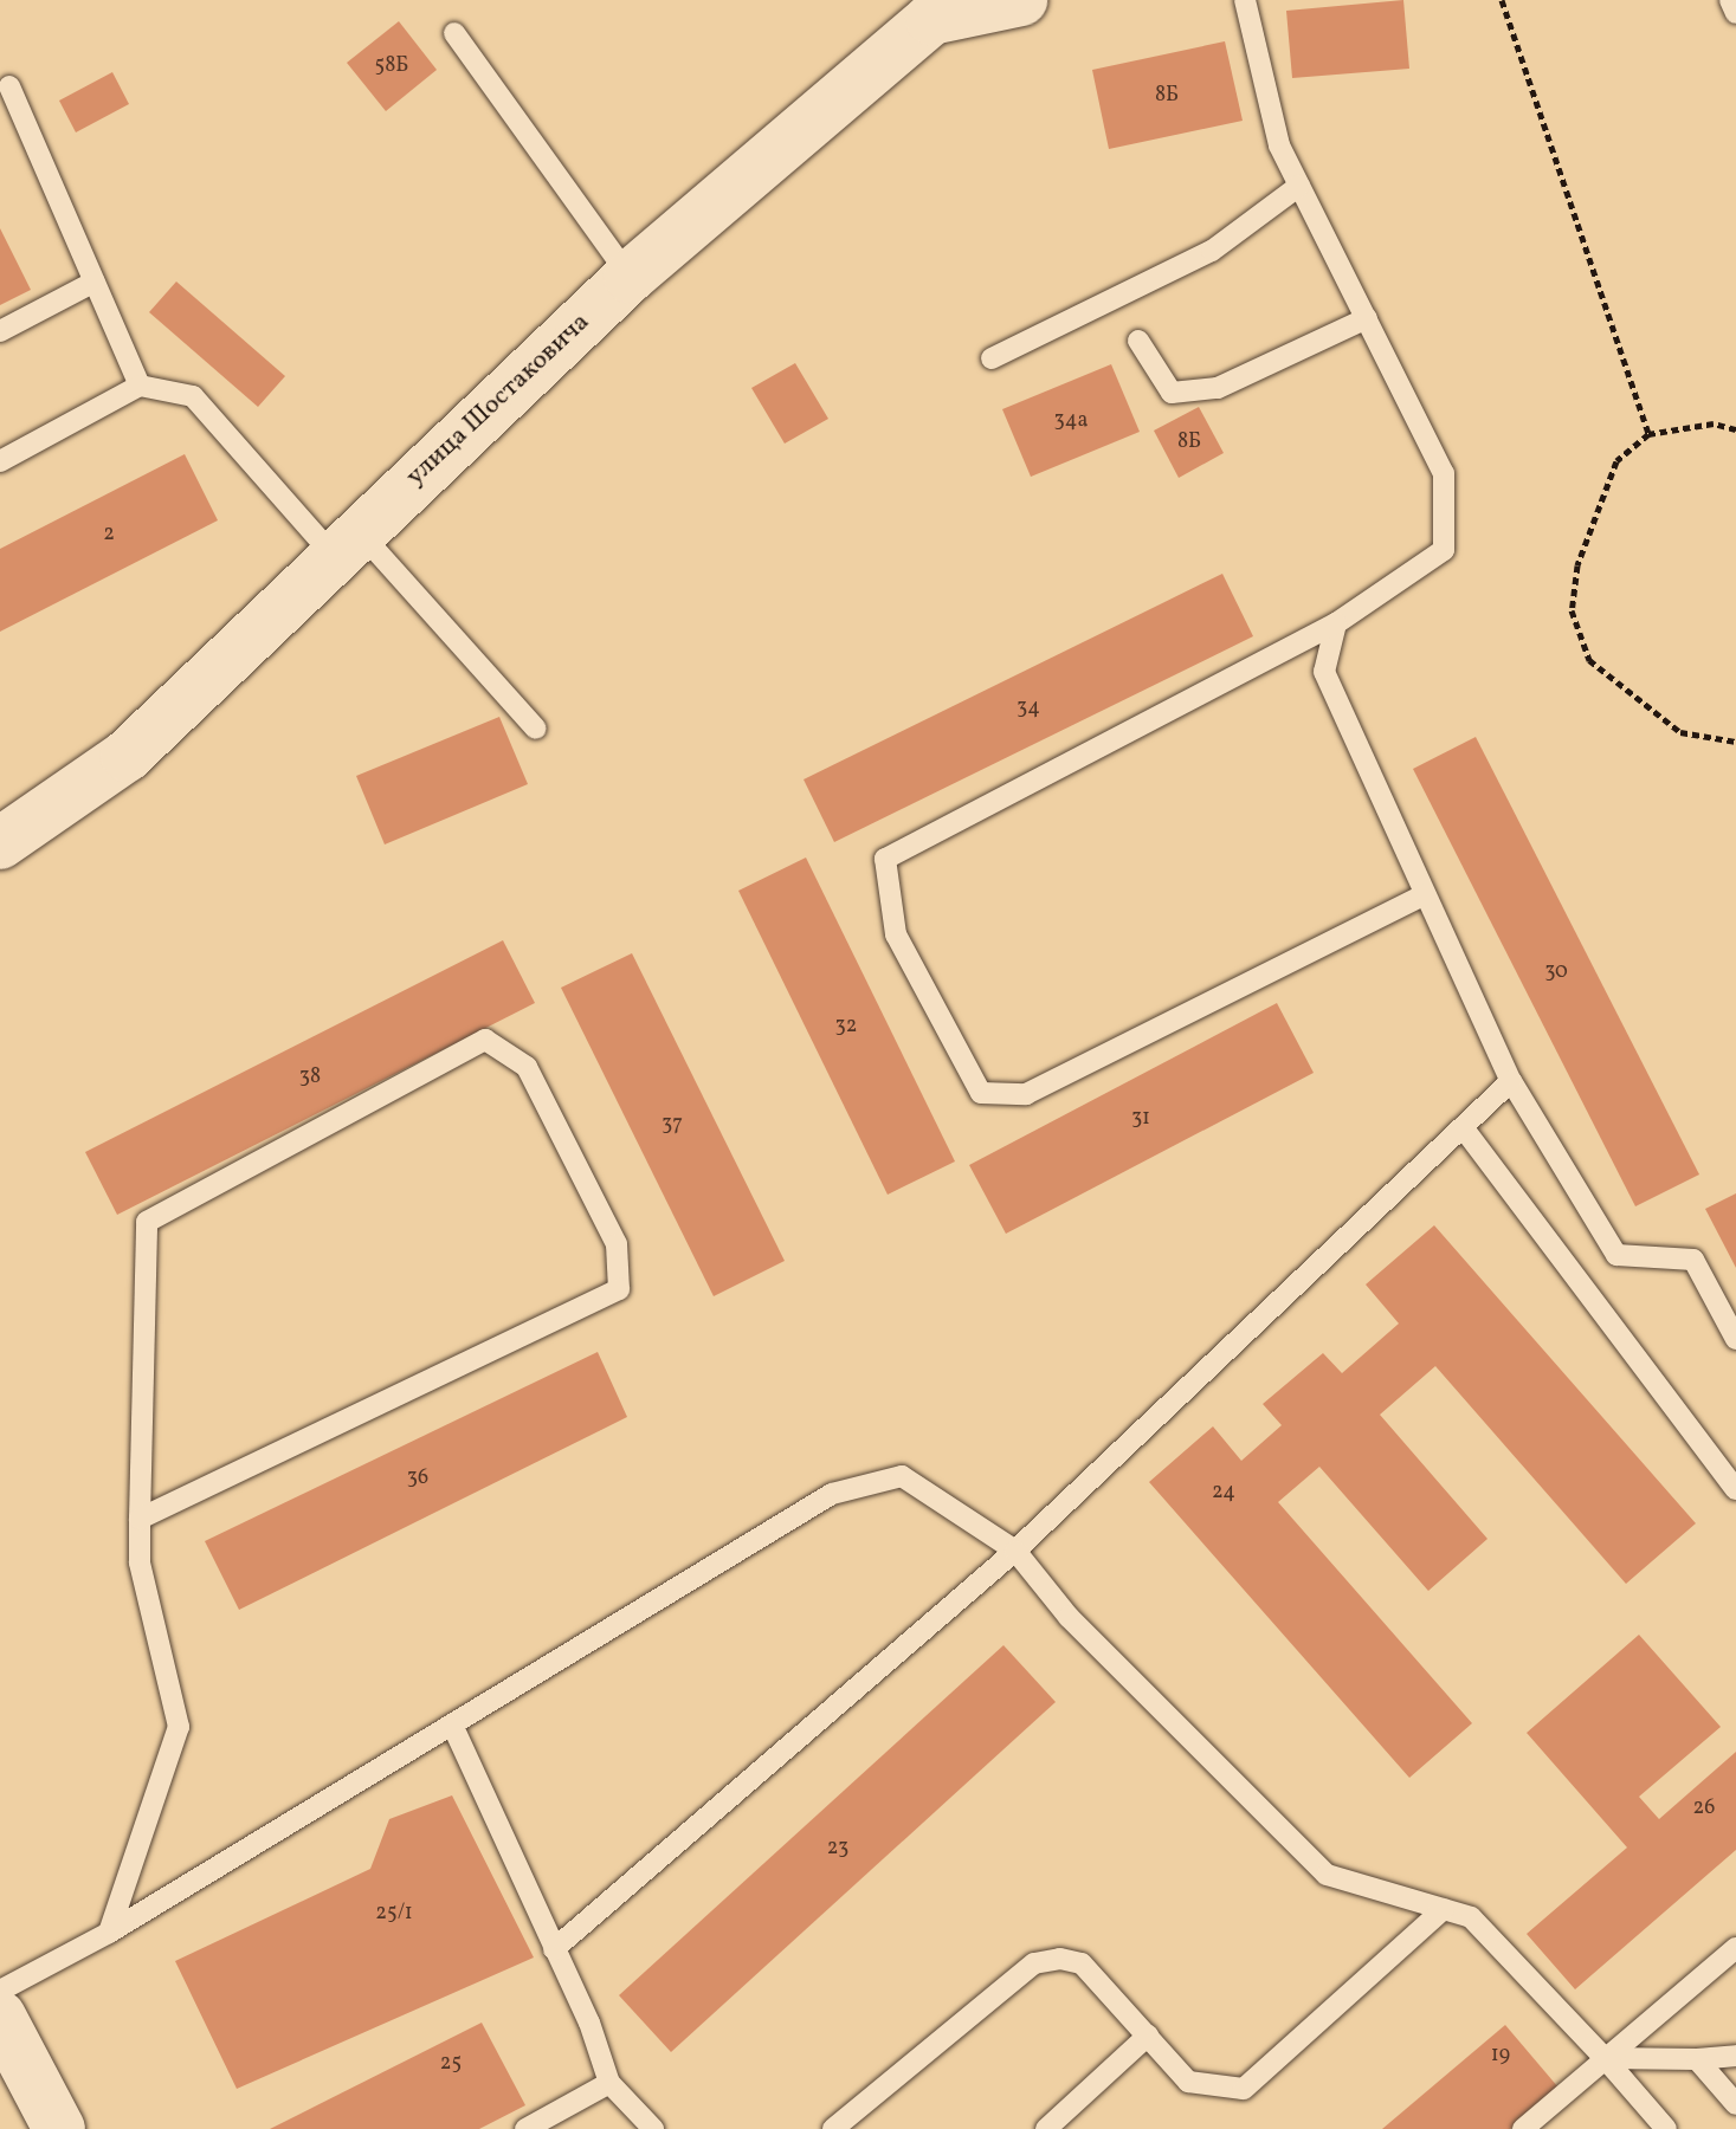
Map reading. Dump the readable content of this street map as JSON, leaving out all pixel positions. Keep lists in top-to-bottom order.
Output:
{
  "streets": {
    "street": ["улица Шостаковича"]
  },
  "house_numbers": [
    "58Б",
    "8Б",
    "34а",
    "8Б",
    "2",
    "34",
    "30",
    "32",
    "38",
    "31",
    "37",
    "36",
    "24",
    "26",
    "23",
    "25/1",
    "19",
    "25"
  ]
}
